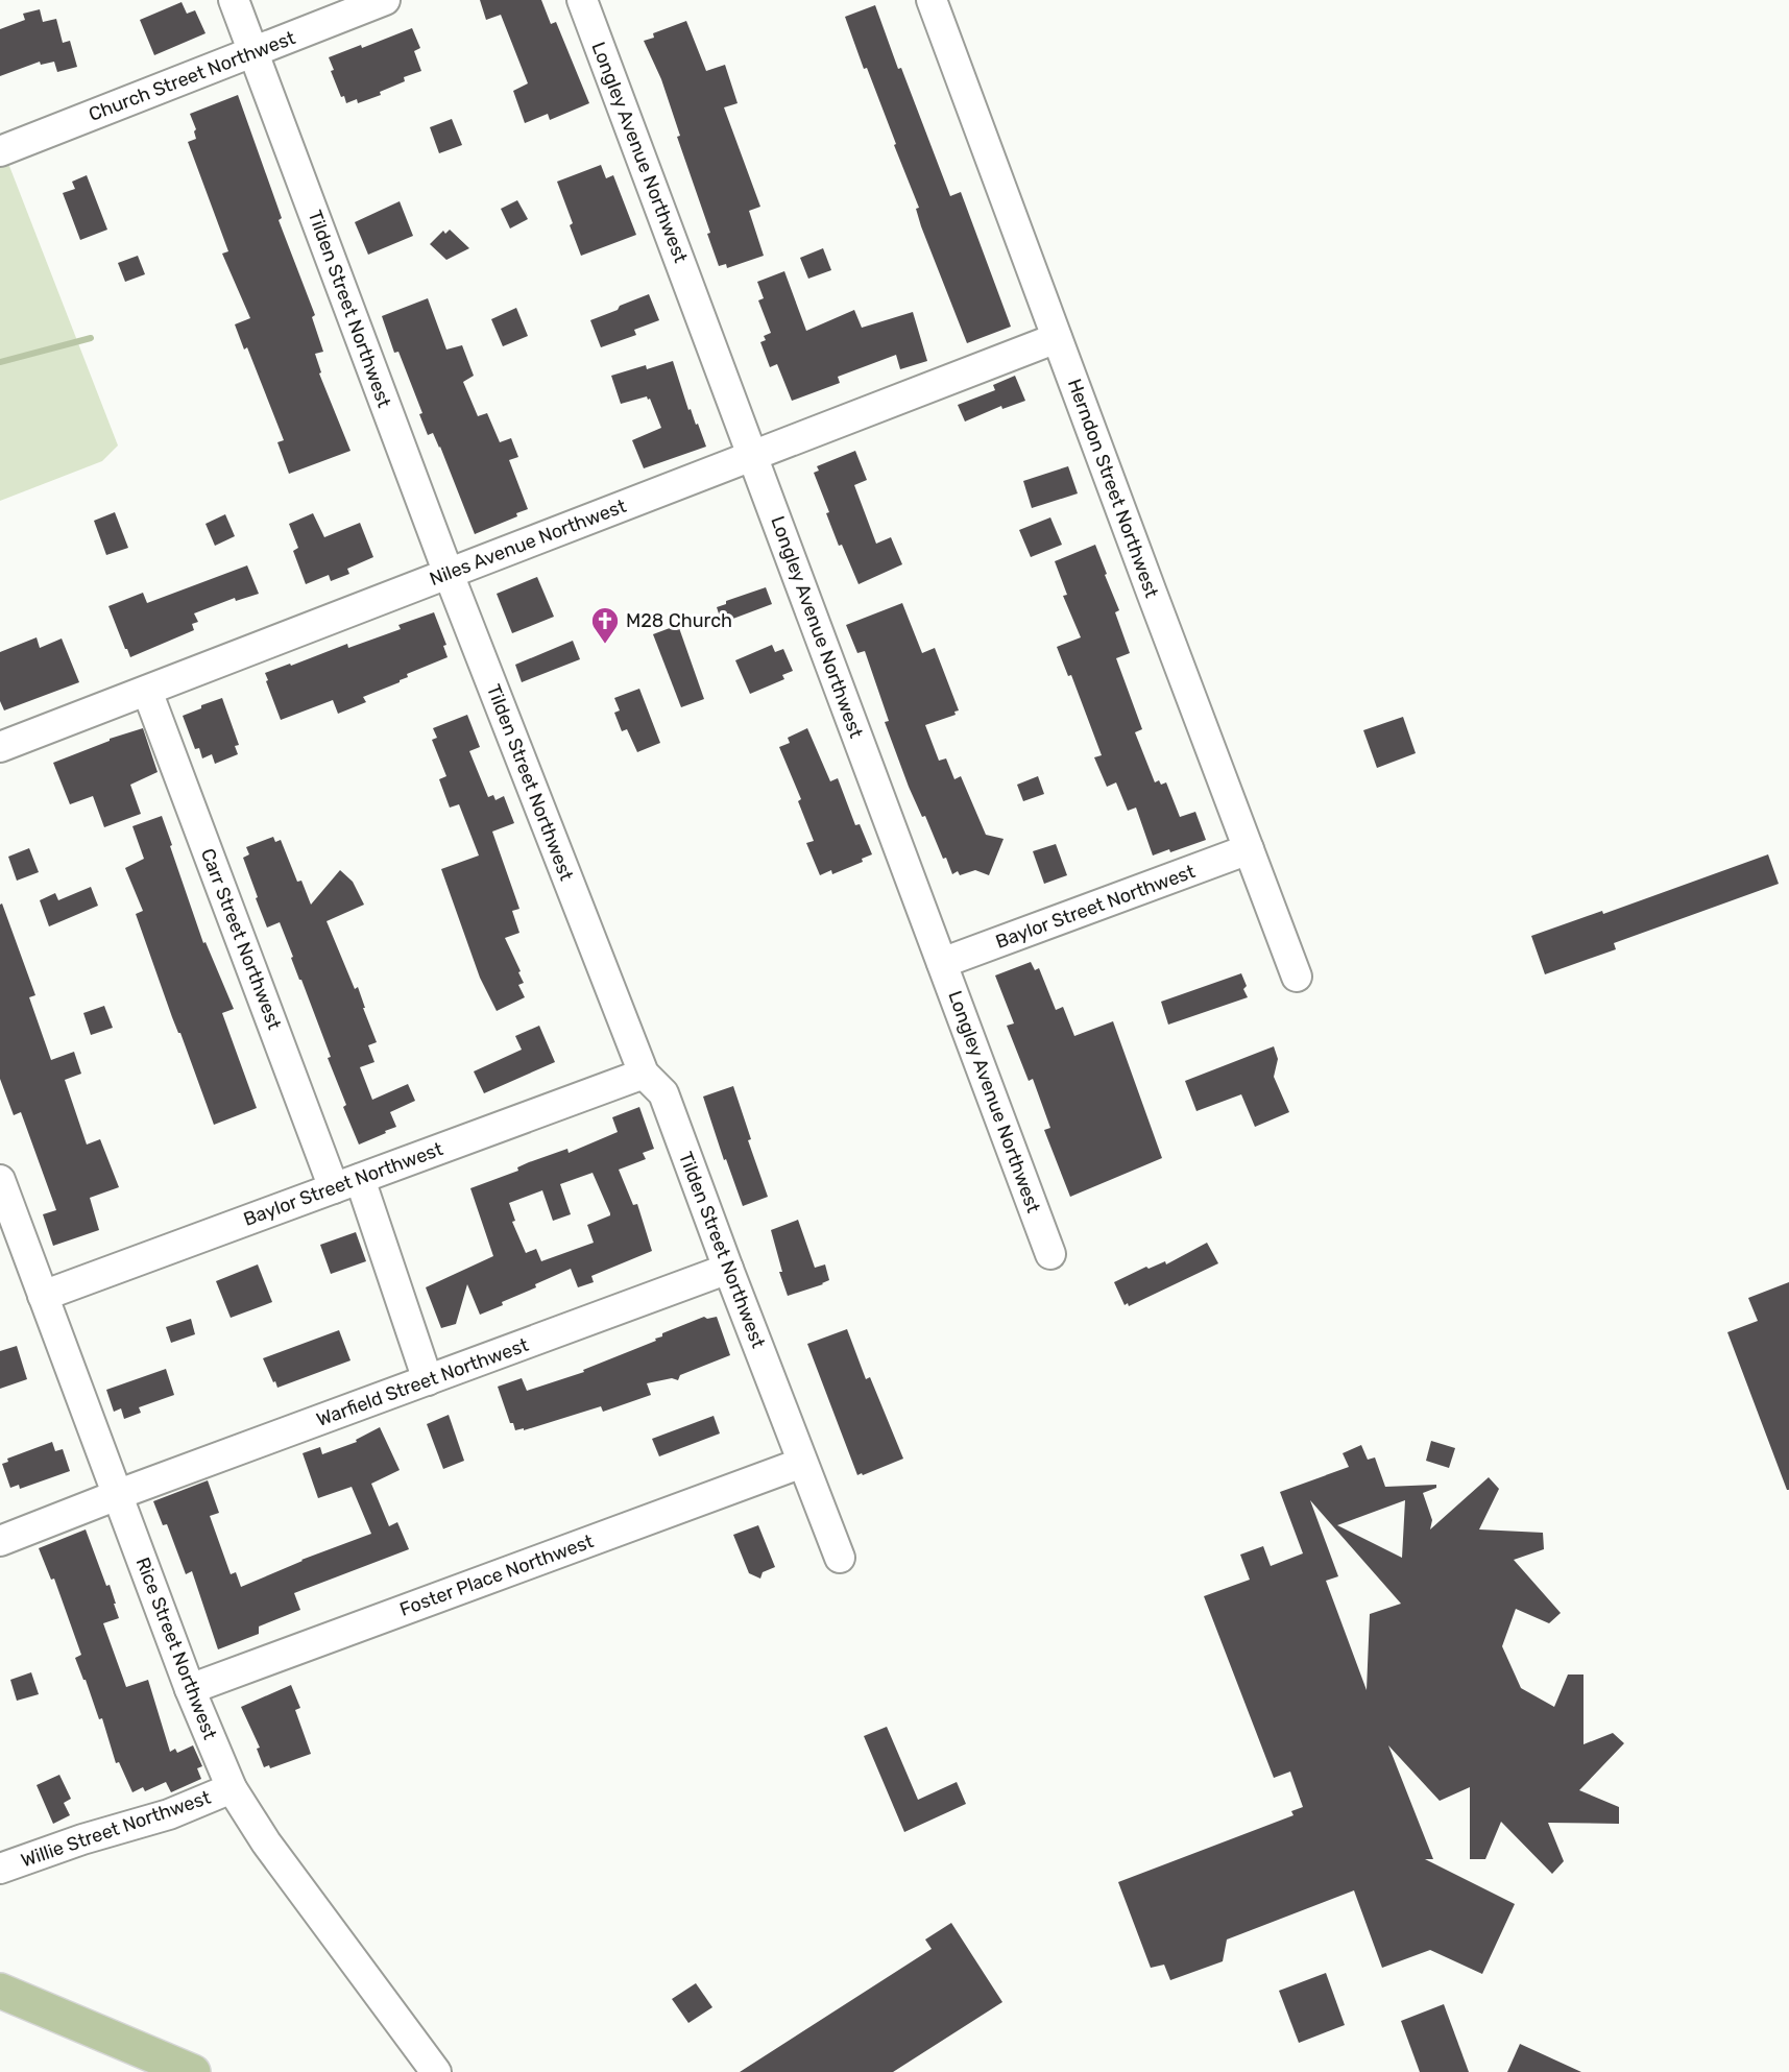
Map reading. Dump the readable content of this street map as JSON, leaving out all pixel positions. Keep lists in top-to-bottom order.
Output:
{
  "streets": {
    "street": [
      "Church Street Northwest",
      "Longley Avenue Northwest",
      "Tilden Street Northwest",
      "Herndon Street Northwest",
      "Niles Avenue Northwest",
      "Baylor Street Northwest",
      "Carr Street Northwest",
      "Warfield Street Northwest",
      "Foster Place Northwest",
      "Rice Street Northwest",
      "Willie Street Northwest"
    ]
  },
  "crossings": [
    ["Church Street Northwest", "Tilden Street Northwest"],
    ["Longley Avenue Northwest", "Niles Avenue Northwest"],
    ["Longley Avenue Northwest", "Baylor Street Northwest"],
    ["Tilden Street Northwest", "Niles Avenue Northwest"],
    ["Tilden Street Northwest", "Baylor Street Northwest"],
    ["Tilden Street Northwest", "Warfield Street Northwest"],
    ["Tilden Street Northwest", "Foster Place Northwest"],
    ["Herndon Street Northwest", "Niles Avenue Northwest"],
    ["Herndon Street Northwest", "Baylor Street Northwest"],
    ["Niles Avenue Northwest", "Carr Street Northwest"],
    ["Baylor Street Northwest", "Carr Street Northwest"],
    ["Baylor Street Northwest", "Rice Street Northwest"],
    ["Carr Street Northwest", "Warfield Street Northwest"],
    ["Warfield Street Northwest", "Rice Street Northwest"],
    ["Foster Place Northwest", "Rice Street Northwest"],
    ["Rice Street Northwest", "Willie Street Northwest"]
  ],
  "places": {
    "church": ["M28 Church"]
  }
}
